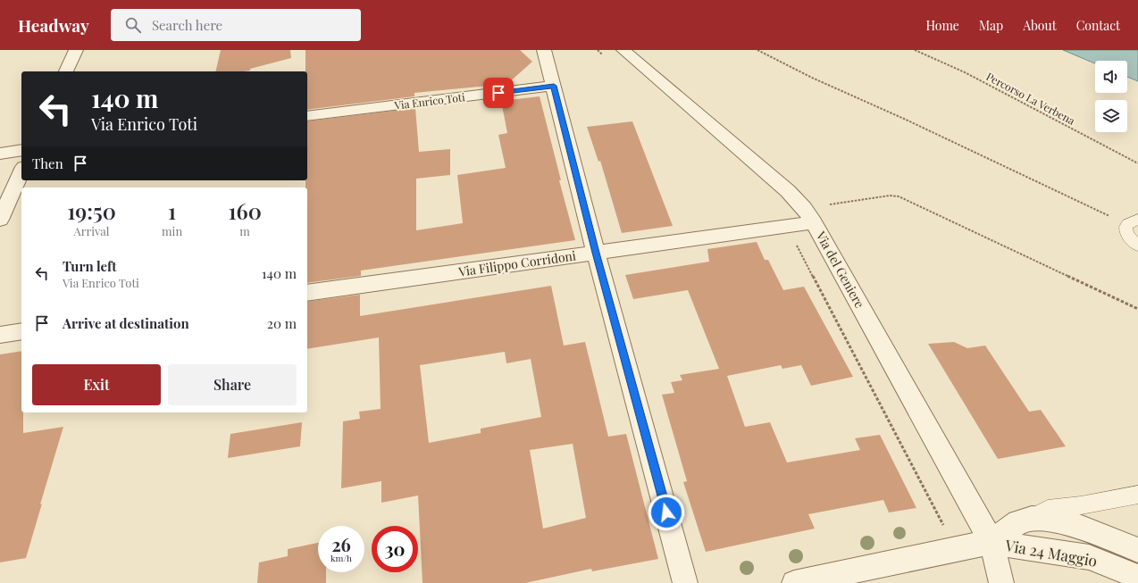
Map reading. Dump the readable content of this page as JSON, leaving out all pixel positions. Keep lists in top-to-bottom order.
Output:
{
  "streets": {
    "street": [
      "Via Enrico Toti",
      "Via Filippo Corridoni",
      "Via del Geniere",
      "Via 24 Maggio"
    ],
    "path": ["Percorso La Verbena"]
  },
  "crossings": [
    ["Via Filippo Corridoni", "Via del Geniere"],
    ["Via del Geniere", "Via 24 Maggio"]
  ],
  "page": {
    "header": "Headway",
    "search": "Search here",
    "nav": [
      "Home",
      "Map",
      "About",
      "Contact"
    ],
    "turn": ["140 m", "Via Enrico Toti"],
    "then": "Then",
    "eta": [
      "19:50",
      "Arrival",
      "1",
      "min",
      "160",
      "m"
    ],
    "list": [
      {
        "name": "Turn left",
        "note": "Via Enrico Toti",
        "value": "140 m"
      },
      {
        "name": "Arrive at destination",
        "value": "20 m"
      }
    ],
    "buttons": ["Exit", "Share"],
    "speed": "26 km/h",
    "limit": "30"
  }
}
